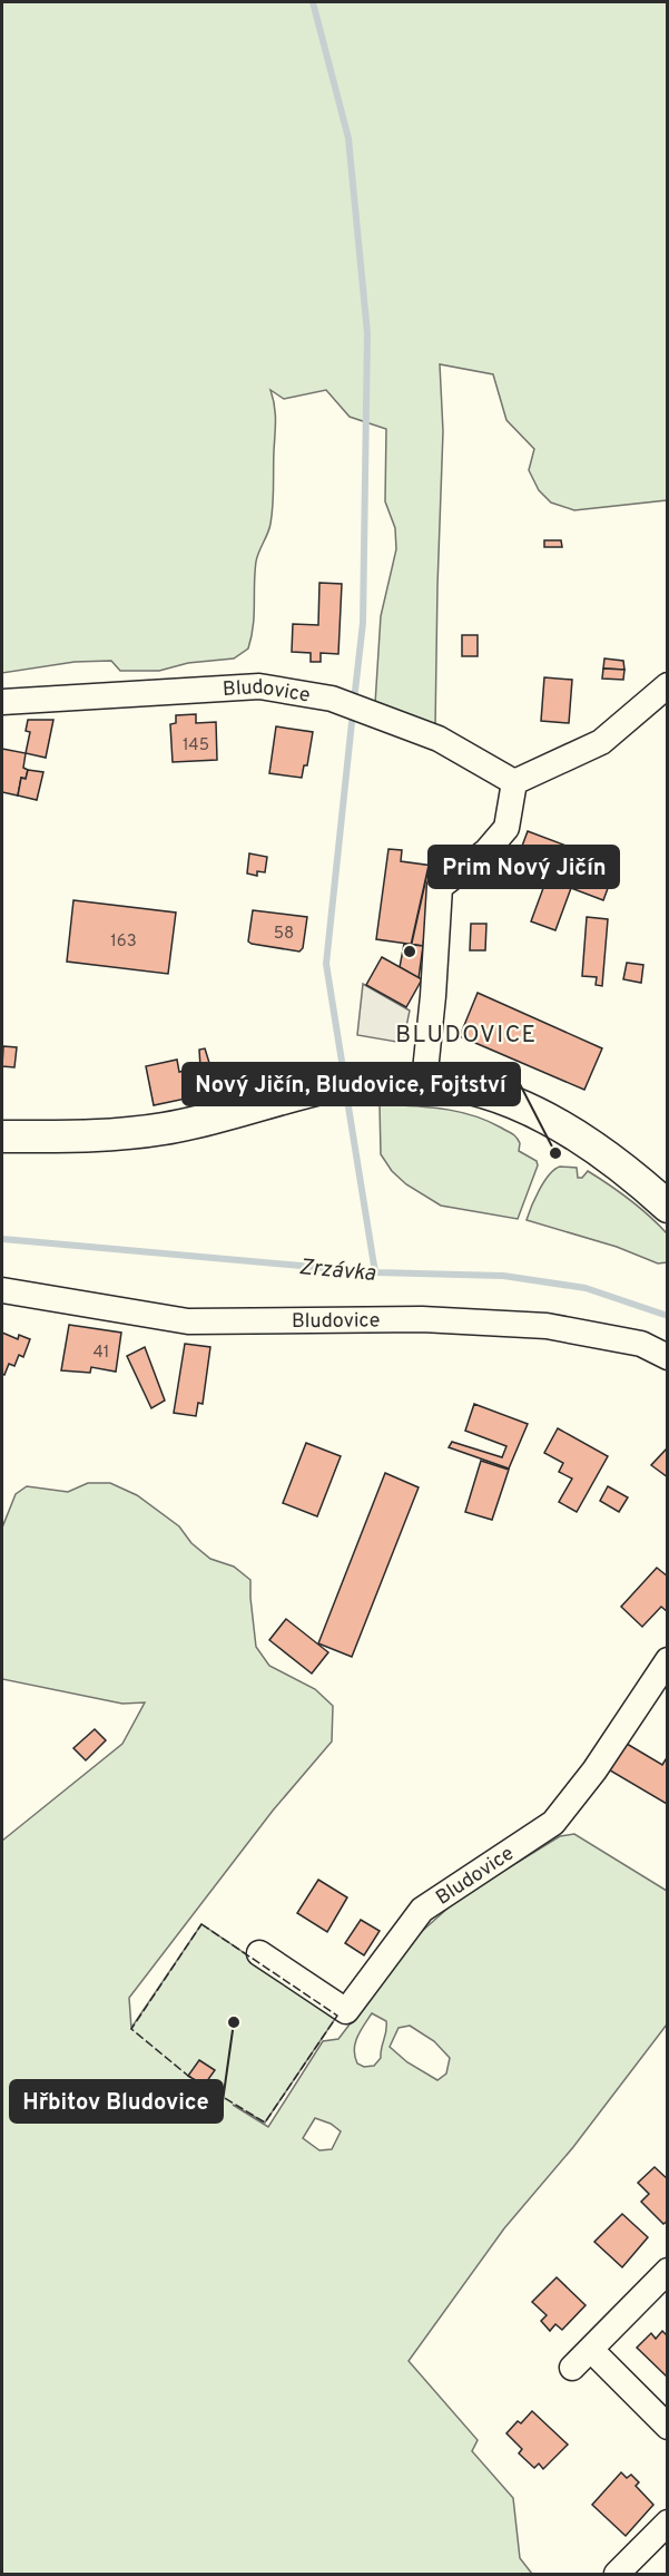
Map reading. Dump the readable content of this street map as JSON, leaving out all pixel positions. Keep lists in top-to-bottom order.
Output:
{
  "streets": {
    "street": ["Bludovice"]
  },
  "districts": ["BLUDOVICE"],
  "water": ["Zrzávka"],
  "places": ["Prim Nový Jičín", "Nový Jičín, Bludovice, Fojtství", "Hřbitov Bludovice"],
  "house_numbers": [
    "145",
    "58",
    "163",
    "41"
  ]
}
